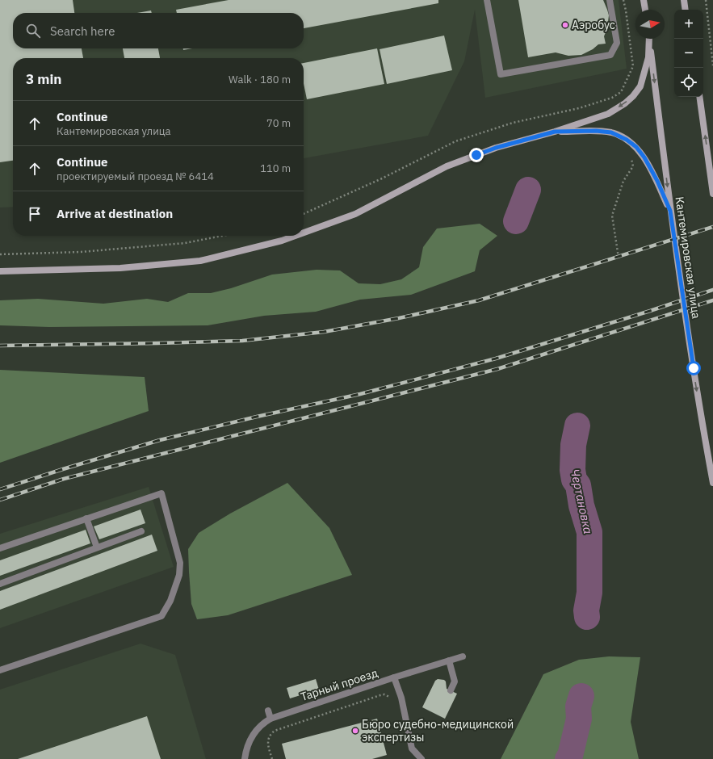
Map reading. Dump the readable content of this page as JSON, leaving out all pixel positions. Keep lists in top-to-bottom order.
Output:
{
  "streets": {
    "main road": ["Кантемировская улица"],
    "lane": ["Тарный проезд"]
  },
  "one_way": ["Кантемировская улица"],
  "water": ["Чертановка"],
  "places": ["Аэробус", "Бюро судебно-медицинской экспертизы"],
  "north": "right",
  "page": {
    "map_buttons": ["+", "−"],
    "search": "Search here",
    "heading": ["3 min", "Walk · 180 m"],
    "list": [
      ["Continue", "Кантемировская улица", "70 m"],
      ["Continue", "проектируемый проезд № 6414", "110 m"],
      "Arrive at destination"
    ]
  }
}
